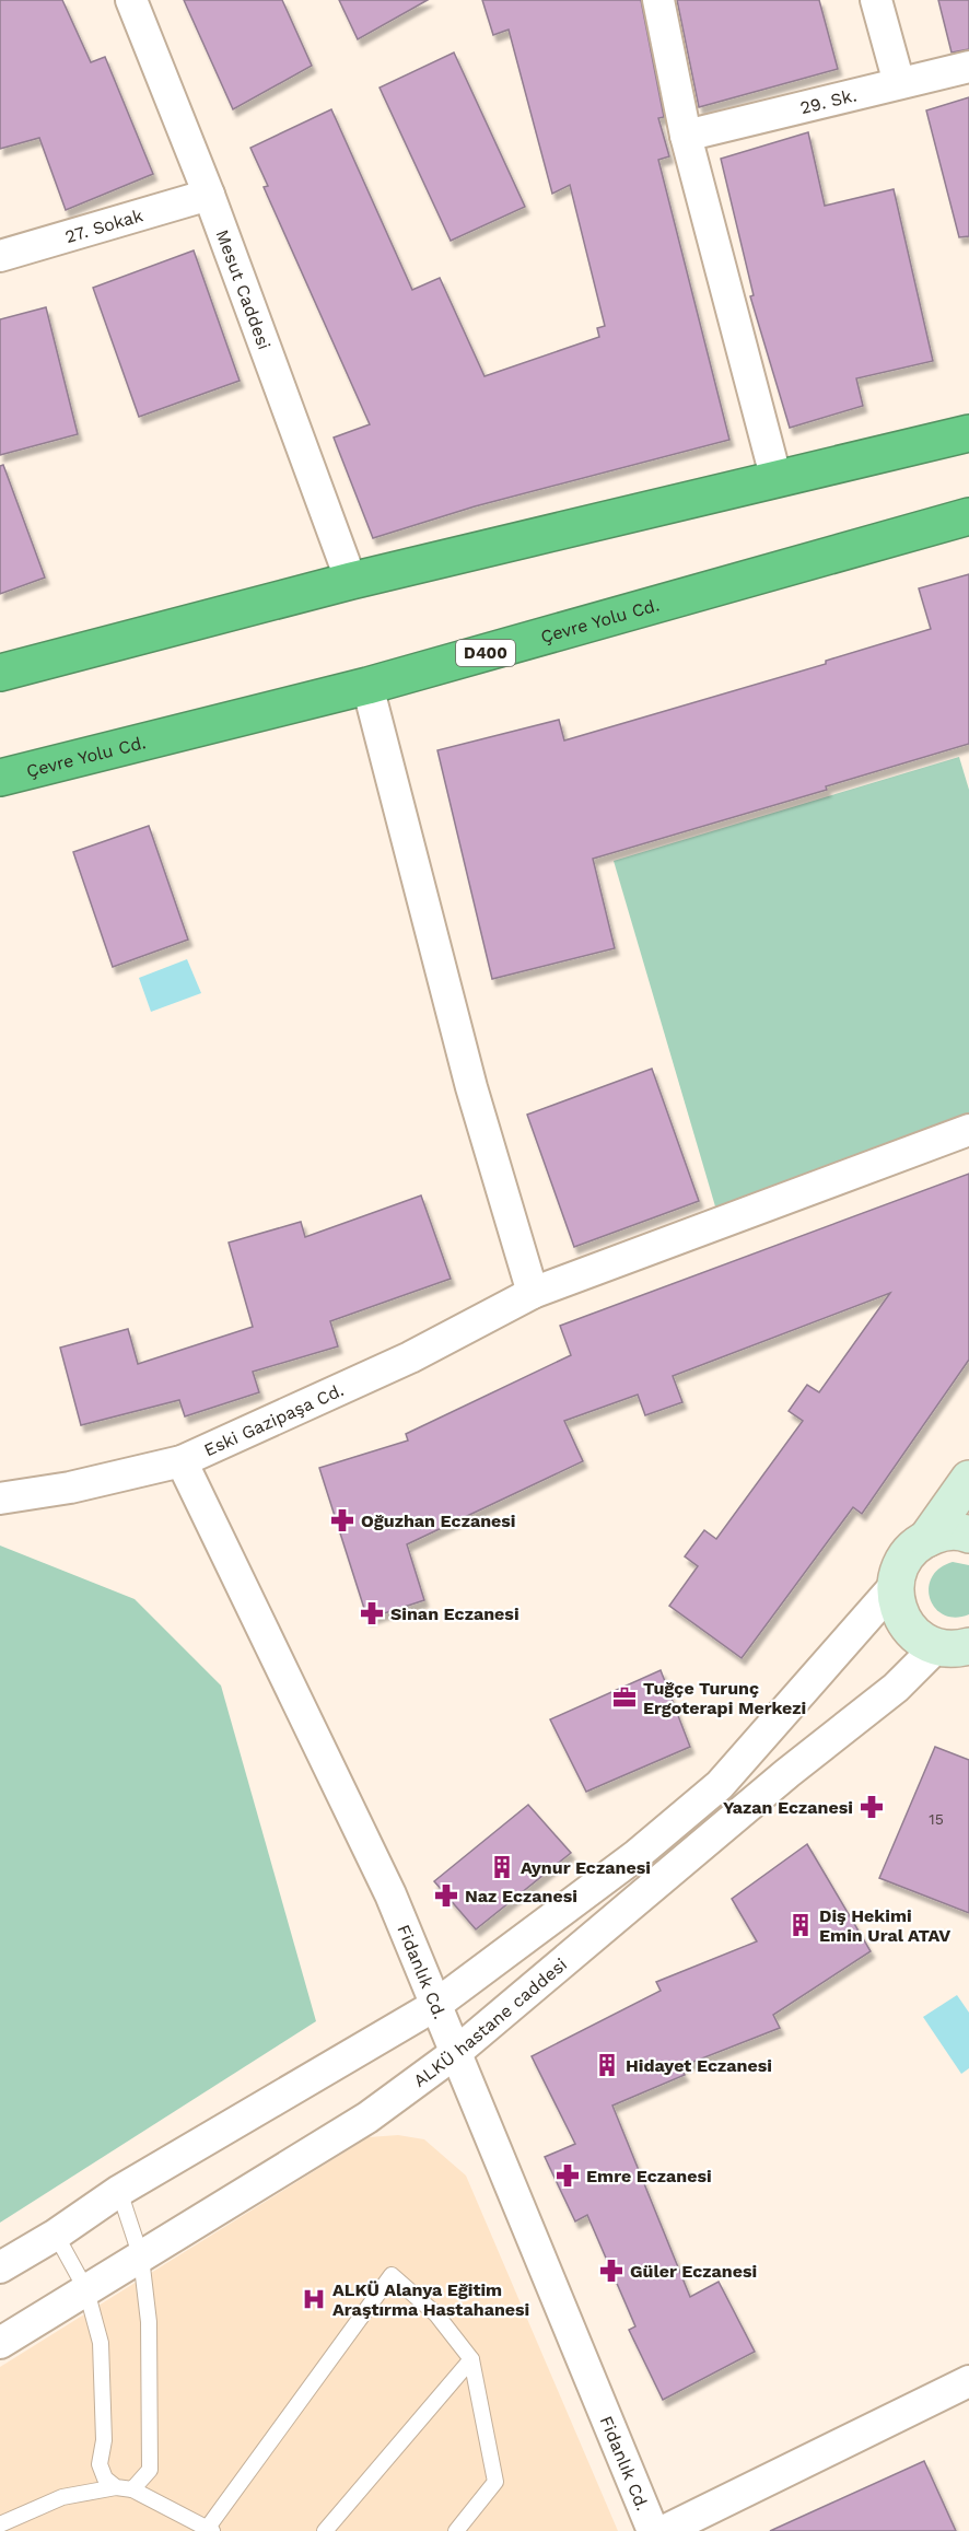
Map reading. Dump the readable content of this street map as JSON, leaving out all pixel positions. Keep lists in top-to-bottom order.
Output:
{
  "streets": {
    "highway": ["Çevre Yolu Cd.", "D400"],
    "street": [
      "29. Sk.",
      "27. Sokak",
      "Mesut Caddesi",
      "Eski Gazipaşa Cd.",
      "Fidanlık Cd.",
      "ALKÜ hastane caddesi"
    ]
  },
  "crossings": [
    ["27. Sokak", "Mesut Caddesi"],
    ["Eski Gazipaşa Cd.", "Fidanlık Cd."],
    ["Fidanlık Cd.", "ALKÜ hastane caddesi"]
  ],
  "places": {
    "pharmacy": [
      "Oğuzhan Eczanesi",
      "Sinan Eczanesi",
      "Yazan Eczanesi",
      "Naz Eczanesi",
      "Emre Eczanesi",
      "Güler Eczanesi"
    ],
    "office": ["Tuğçe Turunç Ergoterapi Merkezi"],
    "building": ["Aynur Eczanesi", "Diş Hekimi Emin Ural ATAV", "Hidayet Eczanesi"],
    "hospital": ["ALKÜ Alanya Eğitim Araştırma Hastahanesi"]
  },
  "house_numbers": ["15"]
}
